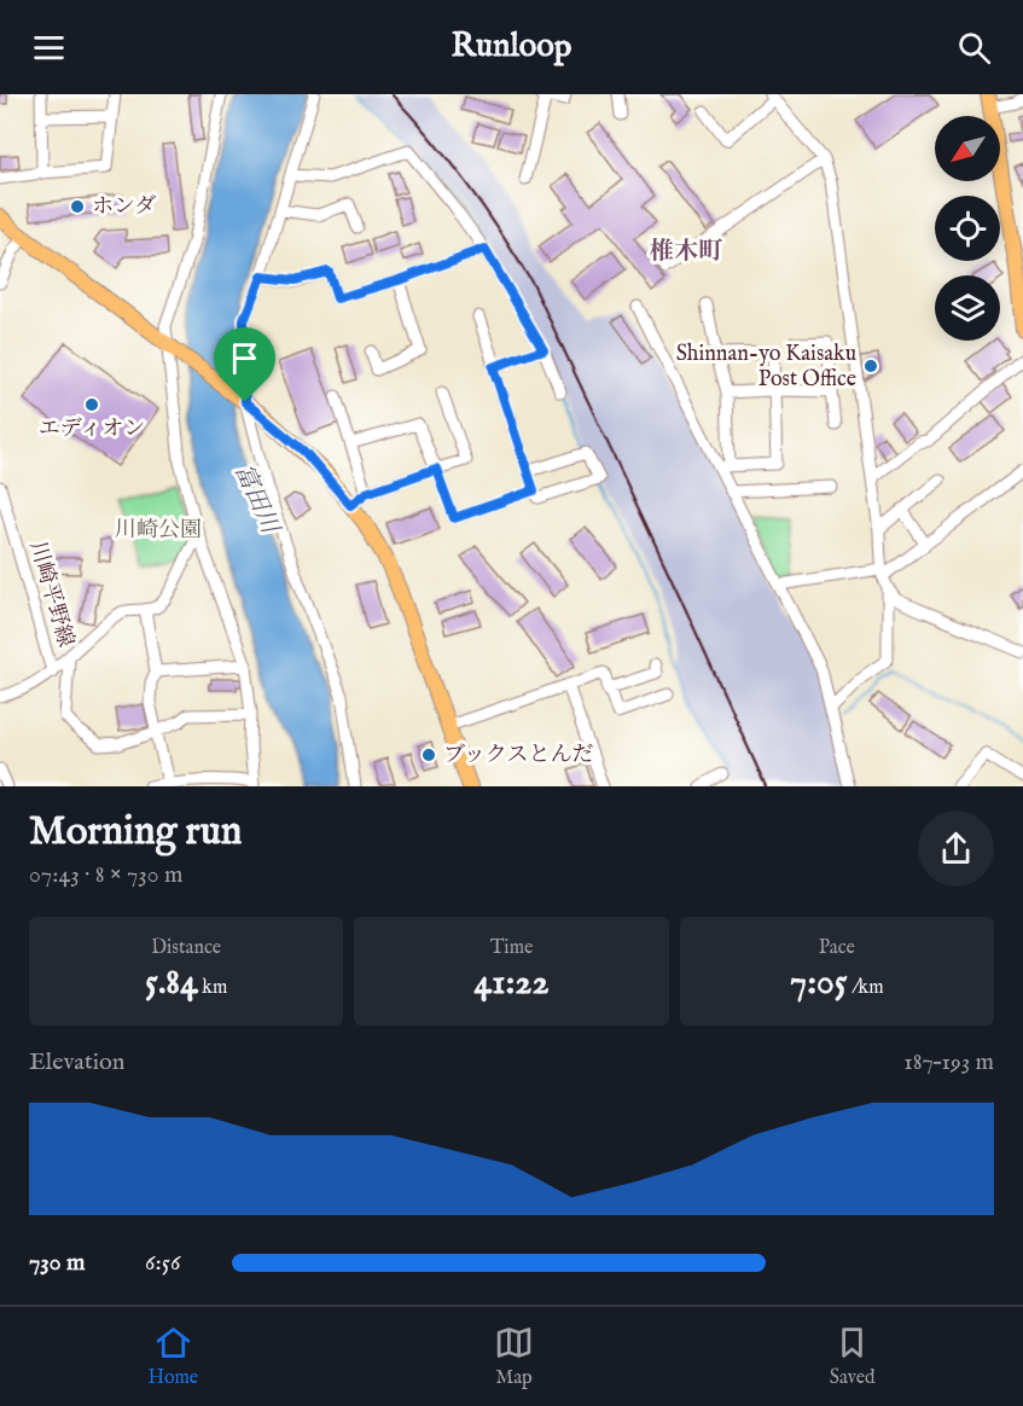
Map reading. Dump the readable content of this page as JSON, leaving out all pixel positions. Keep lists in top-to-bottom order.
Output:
{
  "streets": {
    "street": ["川崎平野線"]
  },
  "districts": ["椎木町"],
  "water": ["富田川"],
  "parks": ["川崎公園"],
  "places": [
    "ホンダ",
    "Shinnan-yo Kaisaku Post Office",
    "エディオン",
    "ブックスとんだ"
  ],
  "north": "bottom left",
  "page": {
    "header": "Runloop",
    "heading": ["Morning run", "07:43 · 8 × 730 m"],
    "stats": [
      ["Distance", "5.84 km"],
      ["Time", "41:22"],
      ["Pace", "7:05 /km"]
    ],
    "chart": ["Elevation", "187–193 m"],
    "list": [
      {
        "name": "730 m",
        "note": "6:56"
      }
    ],
    "tabs": ["Home", "Map", "Saved"]
  }
}
